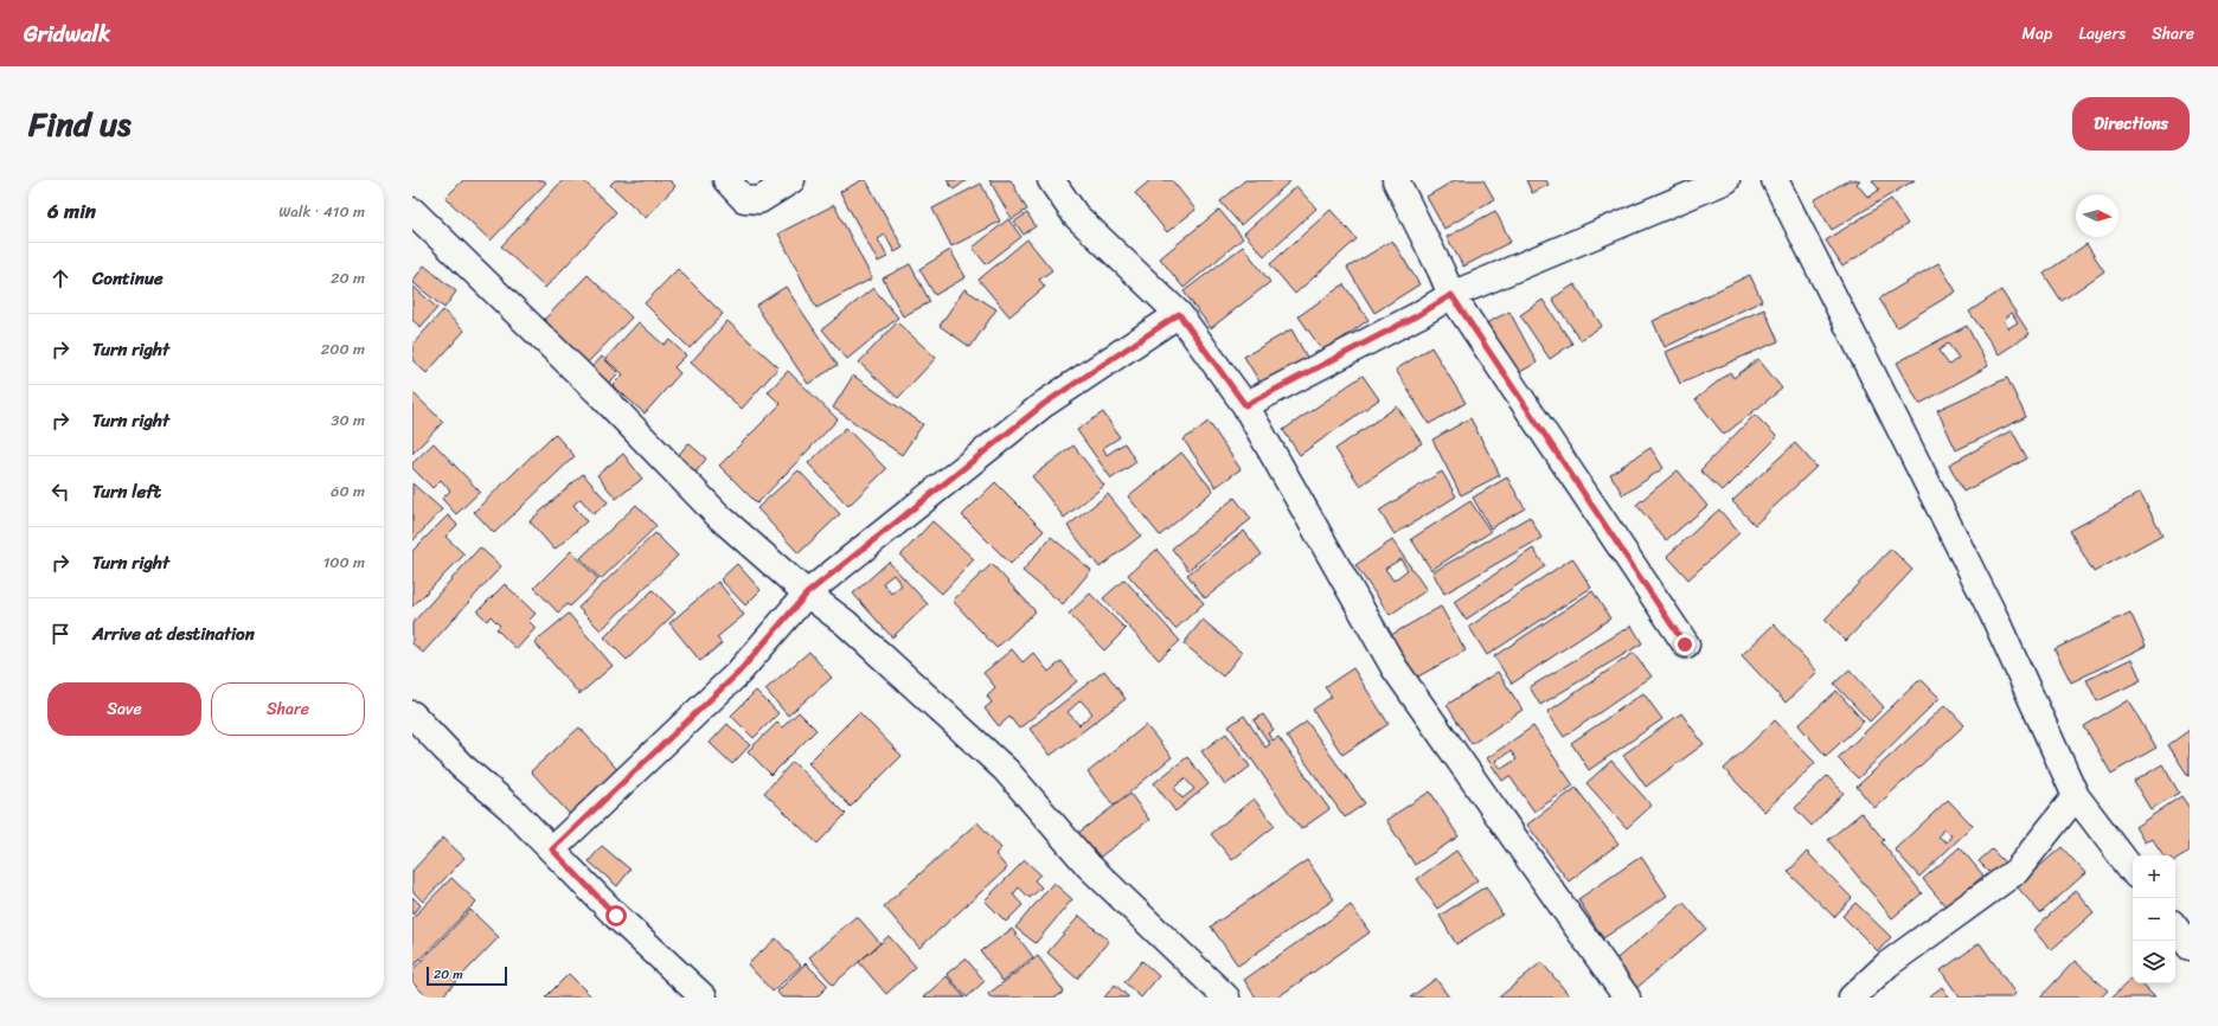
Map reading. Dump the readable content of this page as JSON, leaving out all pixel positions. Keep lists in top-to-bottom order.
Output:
{
  "scale_bar": "20 m",
  "north": "right",
  "page": {
    "header": "Gridwalk",
    "nav": ["Map", "Layers", "Share"],
    "title": "Find us",
    "buttons": [
      "Directions",
      ["Save", "Share"]
    ],
    "heading": ["6 min", "Walk · 410 m"],
    "list": [
      ["Continue", "20 m"],
      ["Turn right", "200 m"],
      ["Turn right", "30 m"],
      ["Turn left", "60 m"],
      ["Turn right", "100 m"],
      "Arrive at destination"
    ],
    "map_buttons": ["+", "−"],
    "scale": "20 m"
  }
}
